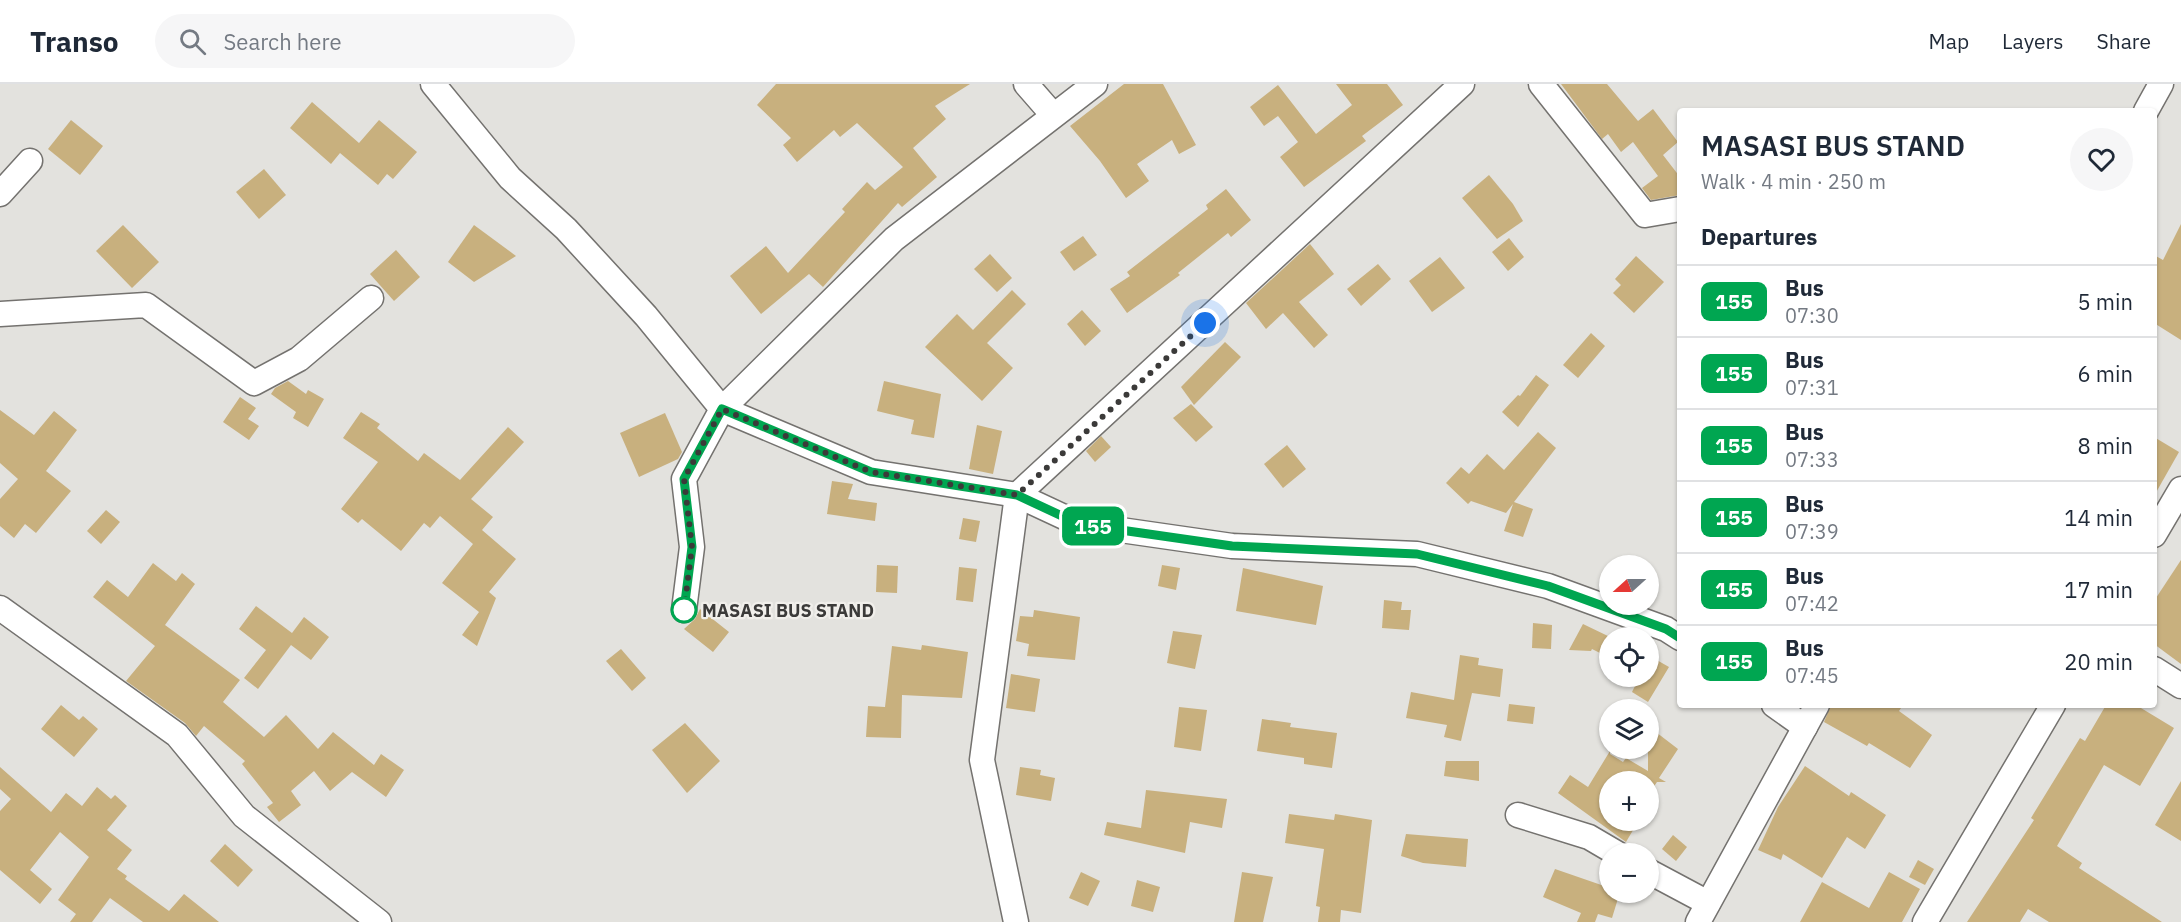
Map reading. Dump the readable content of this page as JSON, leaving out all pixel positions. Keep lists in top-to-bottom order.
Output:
{
  "places": ["MASASI BUS STAND"],
  "lines": ["bus line 155"],
  "north": "left",
  "page": {
    "header": "Transo",
    "search": "Search here",
    "nav": ["Map", "Layers", "Share"],
    "on_map": "155",
    "heading": [
      ["MASASI BUS STAND", "Walk · 4 min · 250 m"],
      "Departures"
    ],
    "list": [
      {
        "mark": "155",
        "name": "Bus",
        "note": "07:30",
        "value": "5 min"
      },
      {
        "mark": "155",
        "name": "Bus",
        "note": "07:31",
        "value": "6 min"
      },
      {
        "mark": "155",
        "name": "Bus",
        "note": "07:33",
        "value": "8 min"
      },
      {
        "mark": "155",
        "name": "Bus",
        "note": "07:39",
        "value": "14 min"
      },
      {
        "mark": "155",
        "name": "Bus",
        "note": "07:42",
        "value": "17 min"
      },
      {
        "mark": "155",
        "name": "Bus",
        "note": "07:45",
        "value": "20 min"
      }
    ],
    "map_buttons": ["+", "−"]
  }
}
